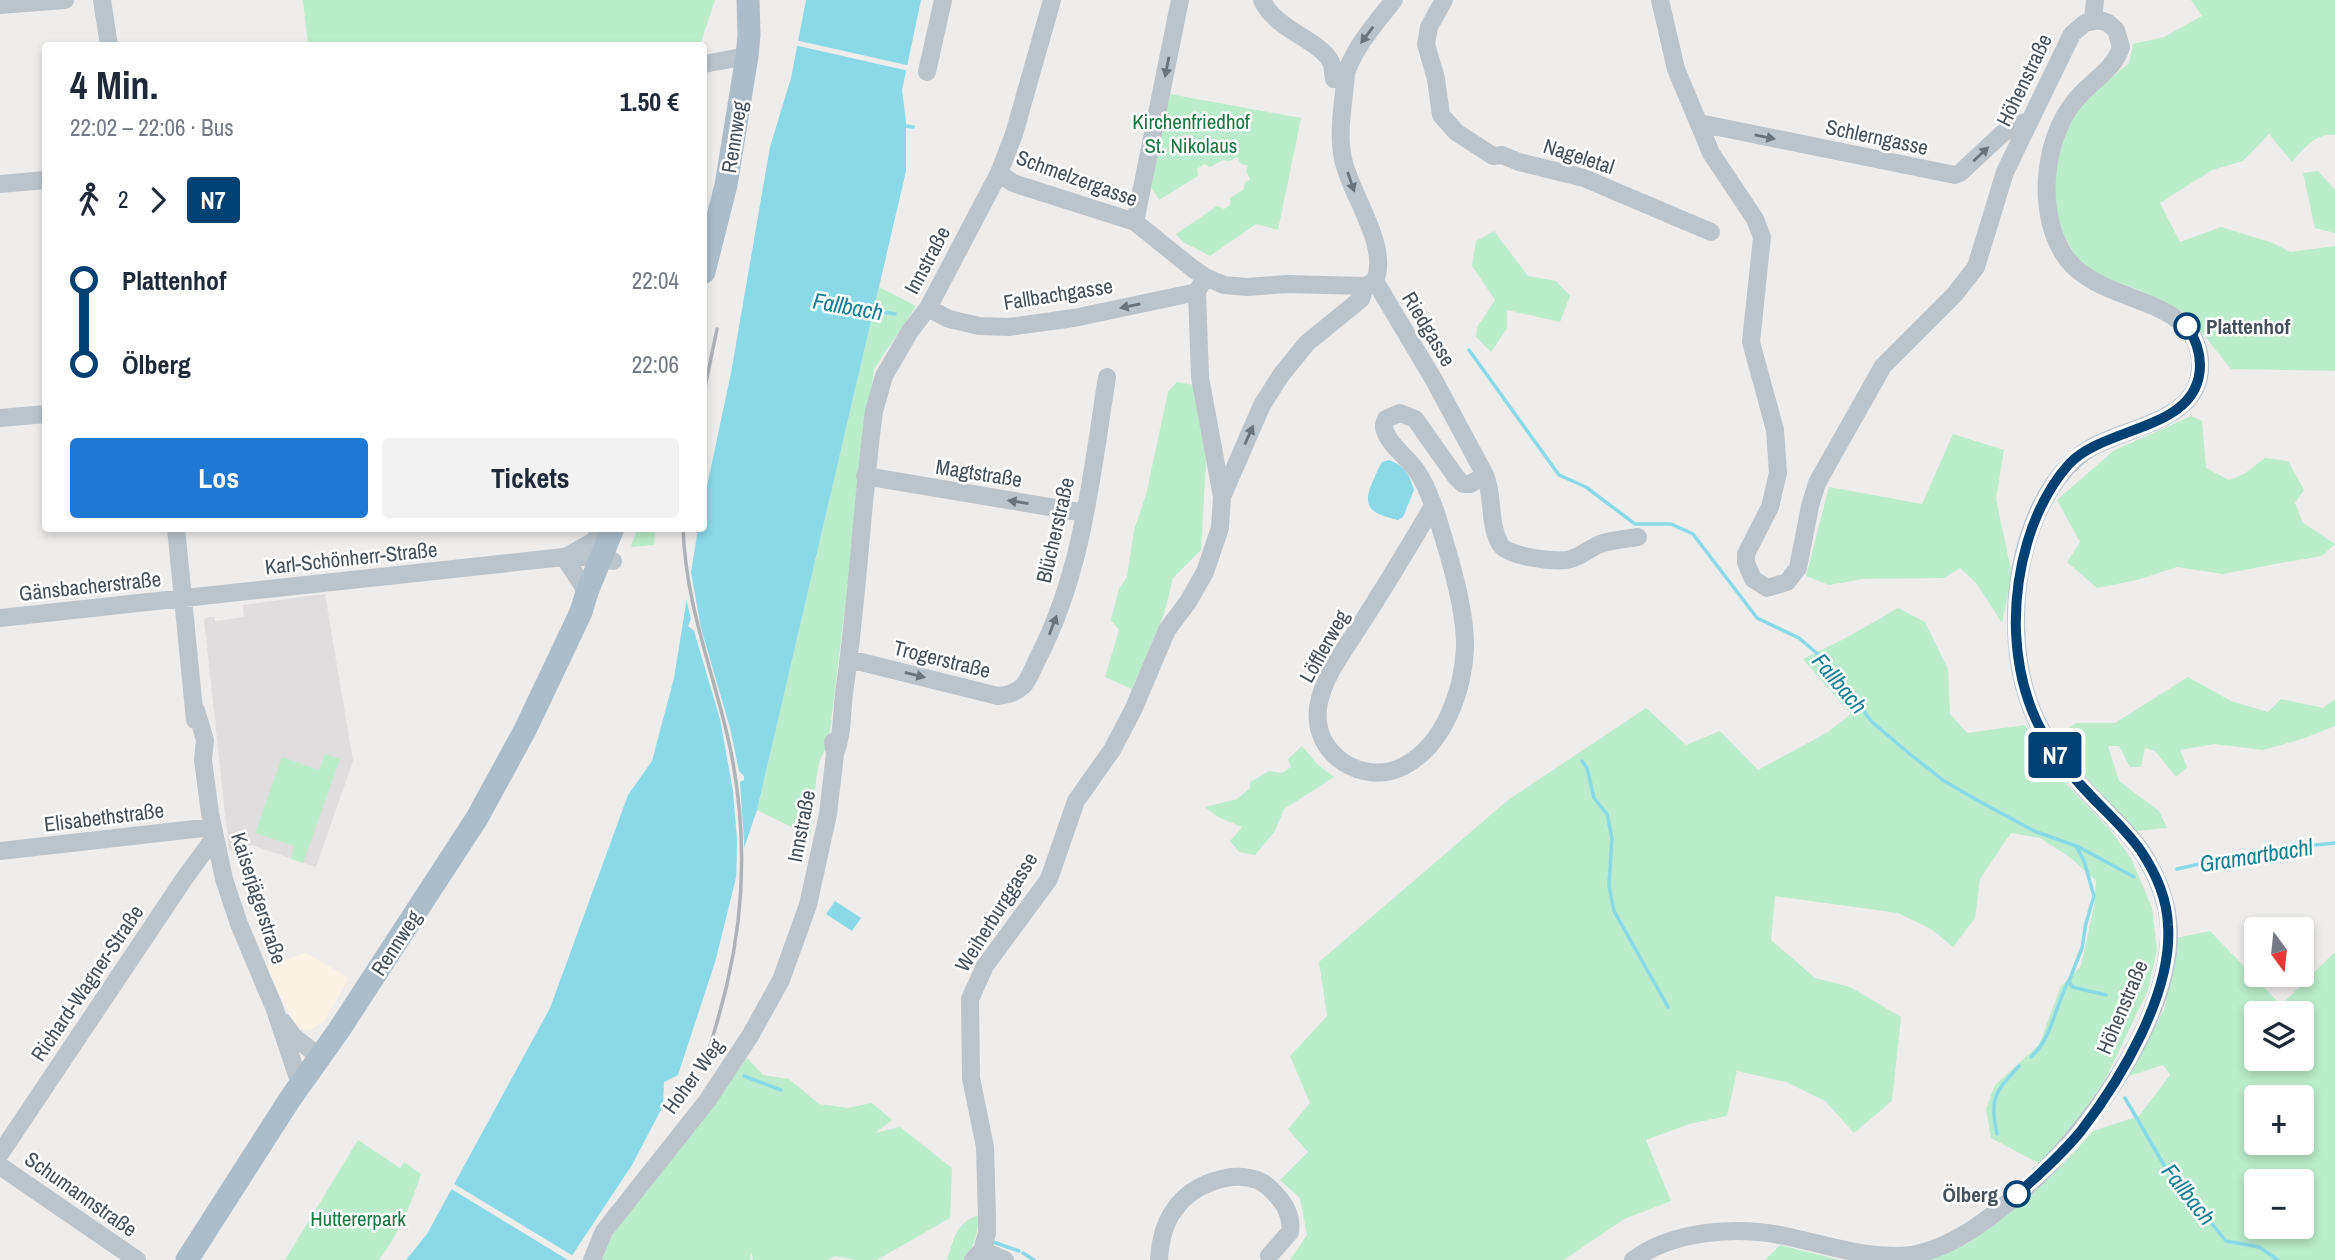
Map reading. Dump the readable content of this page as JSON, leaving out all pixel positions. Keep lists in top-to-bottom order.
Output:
{
  "streets": {
    "main road": ["Rennweg"],
    "street": [
      "Höhenstraße",
      "Schlerngasse",
      "Nageletal",
      "Schmelzergasse",
      "Innstraße",
      "Fallbachgasse",
      "Riedgasse",
      "Magtstraße",
      "Blücherstraße",
      "Karl-Schönherr-Straße",
      "Gänsbacherstraße",
      "Löfflerweg",
      "Trogerstraße",
      "Elisabethstraße",
      "Kaiserjägerstraße",
      "Weiherburggasse",
      "Richard-Wagner-Straße",
      "Hoher Weg",
      "Schumannstraße"
    ]
  },
  "crossings": [
    ["Höhenstraße", "Schlerngasse"],
    ["Rennweg", "Karl-Schönherr-Straße"],
    ["Rennweg", "Kaiserjägerstraße"],
    ["Schmelzergasse", "Innstraße"],
    ["Schmelzergasse", "Fallbachgasse"],
    ["Schmelzergasse", "Weiherburggasse"],
    ["Innstraße", "Fallbachgasse"],
    ["Innstraße", "Magtstraße"],
    ["Innstraße", "Trogerstraße"],
    ["Innstraße", "Hoher Weg"],
    ["Fallbachgasse", "Riedgasse"],
    ["Fallbachgasse", "Weiherburggasse"],
    ["Riedgasse", "Löfflerweg"],
    ["Riedgasse", "Weiherburggasse"],
    ["Magtstraße", "Blücherstraße"],
    ["Blücherstraße", "Trogerstraße"],
    ["Karl-Schönherr-Straße", "Gänsbacherstraße"],
    ["Karl-Schönherr-Straße", "Kaiserjägerstraße"],
    ["Gänsbacherstraße", "Kaiserjägerstraße"],
    ["Elisabethstraße", "Kaiserjägerstraße"],
    ["Elisabethstraße", "Richard-Wagner-Straße"],
    ["Kaiserjägerstraße", "Richard-Wagner-Straße"]
  ],
  "one_way": [
    "Schlerngasse",
    "Fallbachgasse",
    "Riedgasse",
    "Magtstraße",
    "Blücherstraße",
    "Trogerstraße"
  ],
  "water": ["Fallbach", "Gramartbachl"],
  "parks": ["Kirchenfriedhof St. Nikolaus", "Huttererpark"],
  "places": ["Plattenhof", "Ölberg"],
  "lines": ["bus line N7"],
  "north": "bottom",
  "page": {
    "on_map": "N7",
    "heading": ["4 Min.", "22:02 – 22:06 · Bus", "1.50 €"],
    "legs": ["2", "N7"],
    "list": [
      {
        "name": "Plattenhof",
        "value": "22:04"
      },
      {
        "name": "Ölberg",
        "value": "22:06"
      }
    ],
    "buttons": ["Los", "Tickets"],
    "map_buttons": ["+", "−"]
  }
}
